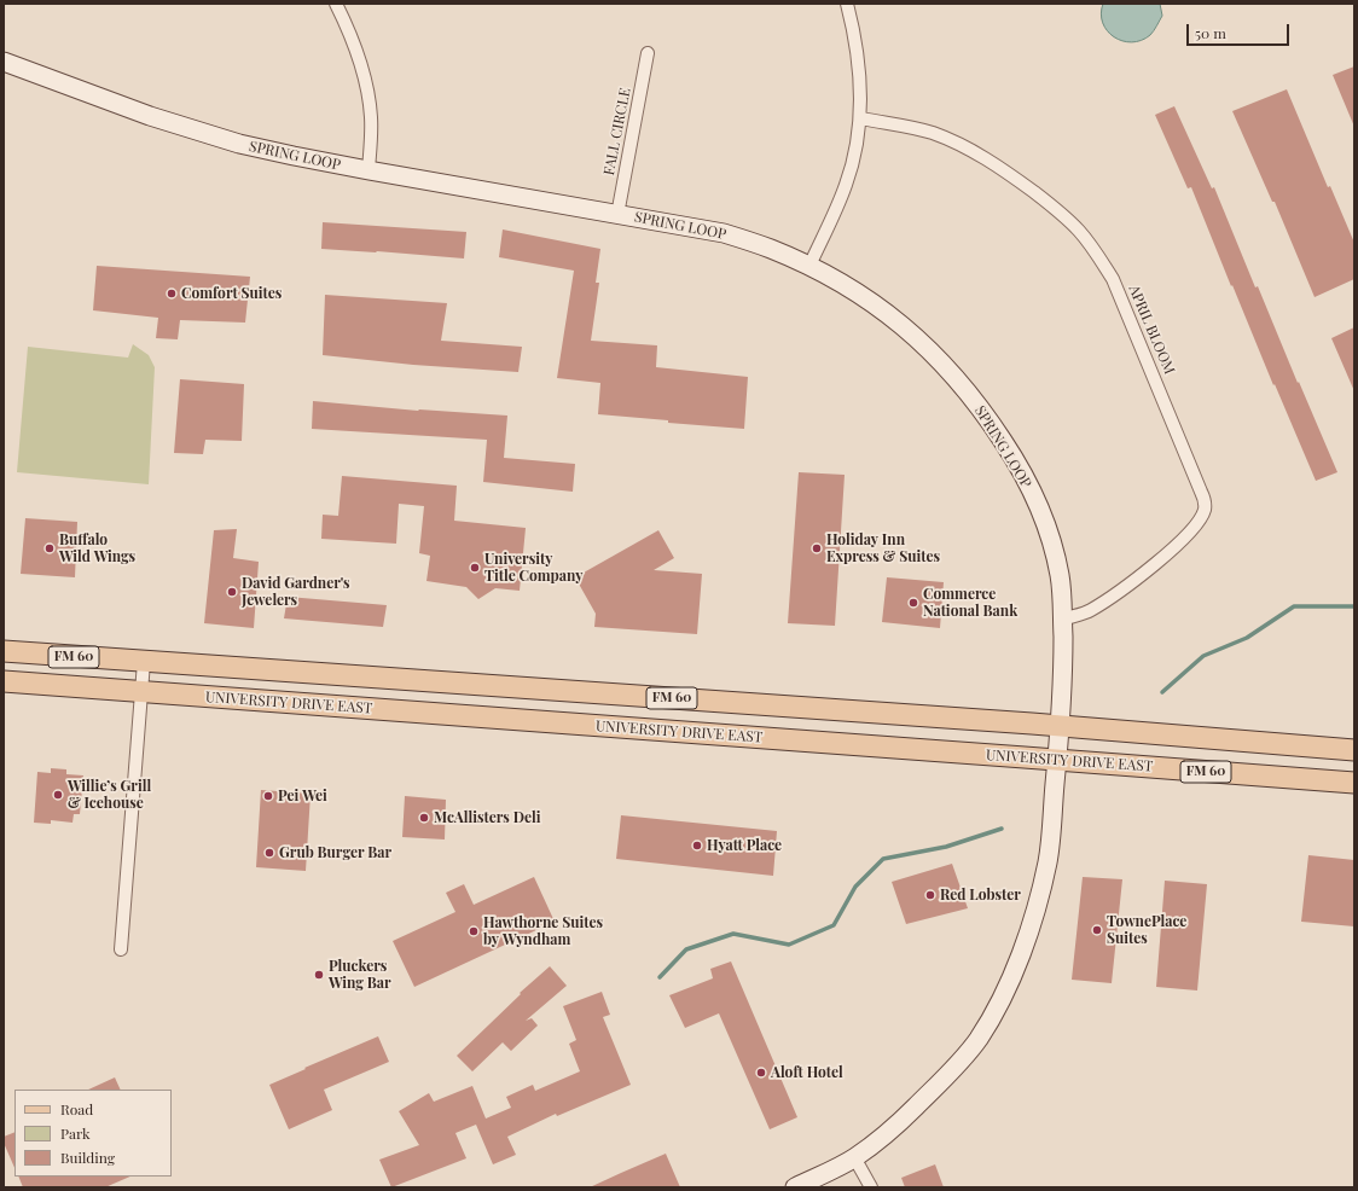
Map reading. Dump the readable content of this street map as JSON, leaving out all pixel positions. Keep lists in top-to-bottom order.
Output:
{
  "streets": {
    "main road": ["FM 60", "UNIVERSITY DRIVE EAST"],
    "street": ["FALL CIRCLE", "SPRING LOOP", "APRIL BLOOM"]
  },
  "crossings": [
    ["FALL CIRCLE", "SPRING LOOP"],
    ["SPRING LOOP", "APRIL BLOOM"],
    ["SPRING LOOP", "FM 60"],
    ["SPRING LOOP", "UNIVERSITY DRIVE EAST"]
  ],
  "places": [
    "Comfort Suites",
    "Buffalo Wild Wings",
    "Holiday Inn Express & Suites",
    "University Title Company",
    "David Gardner's Jewelers",
    "Commerce National Bank",
    "Willie’s Grill & Icehouse",
    "Pei Wei",
    "McAllisters Deli",
    "Hyatt Place",
    "Grub Burger Bar",
    "Red Lobster",
    "TownePlace Suites",
    "Hawthorne Suites by Wyndham",
    "Pluckers Wing Bar",
    "Aloft Hotel"
  ],
  "legend": ["Road", "Park", "Building"],
  "scale_bar": "50 m"
}
